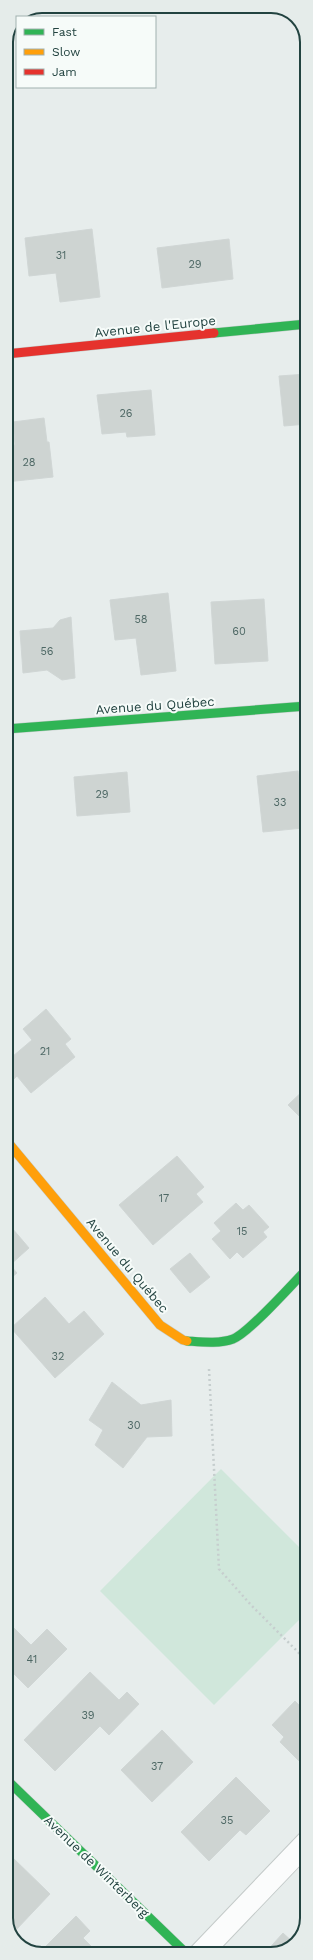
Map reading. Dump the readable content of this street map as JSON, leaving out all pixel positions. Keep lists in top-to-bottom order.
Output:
{
  "streets": {
    "street": ["Avenue de l'Europe", "Avenue du Québec", "Avenue de Winterberg"]
  },
  "house_numbers": [
    "31",
    "29",
    "26",
    "28",
    "58",
    "60",
    "56",
    "29",
    "33",
    "21",
    "17",
    "15",
    "32",
    "30",
    "41",
    "39",
    "37",
    "35"
  ],
  "legend": ["Fast", "Slow", "Jam"]
}
